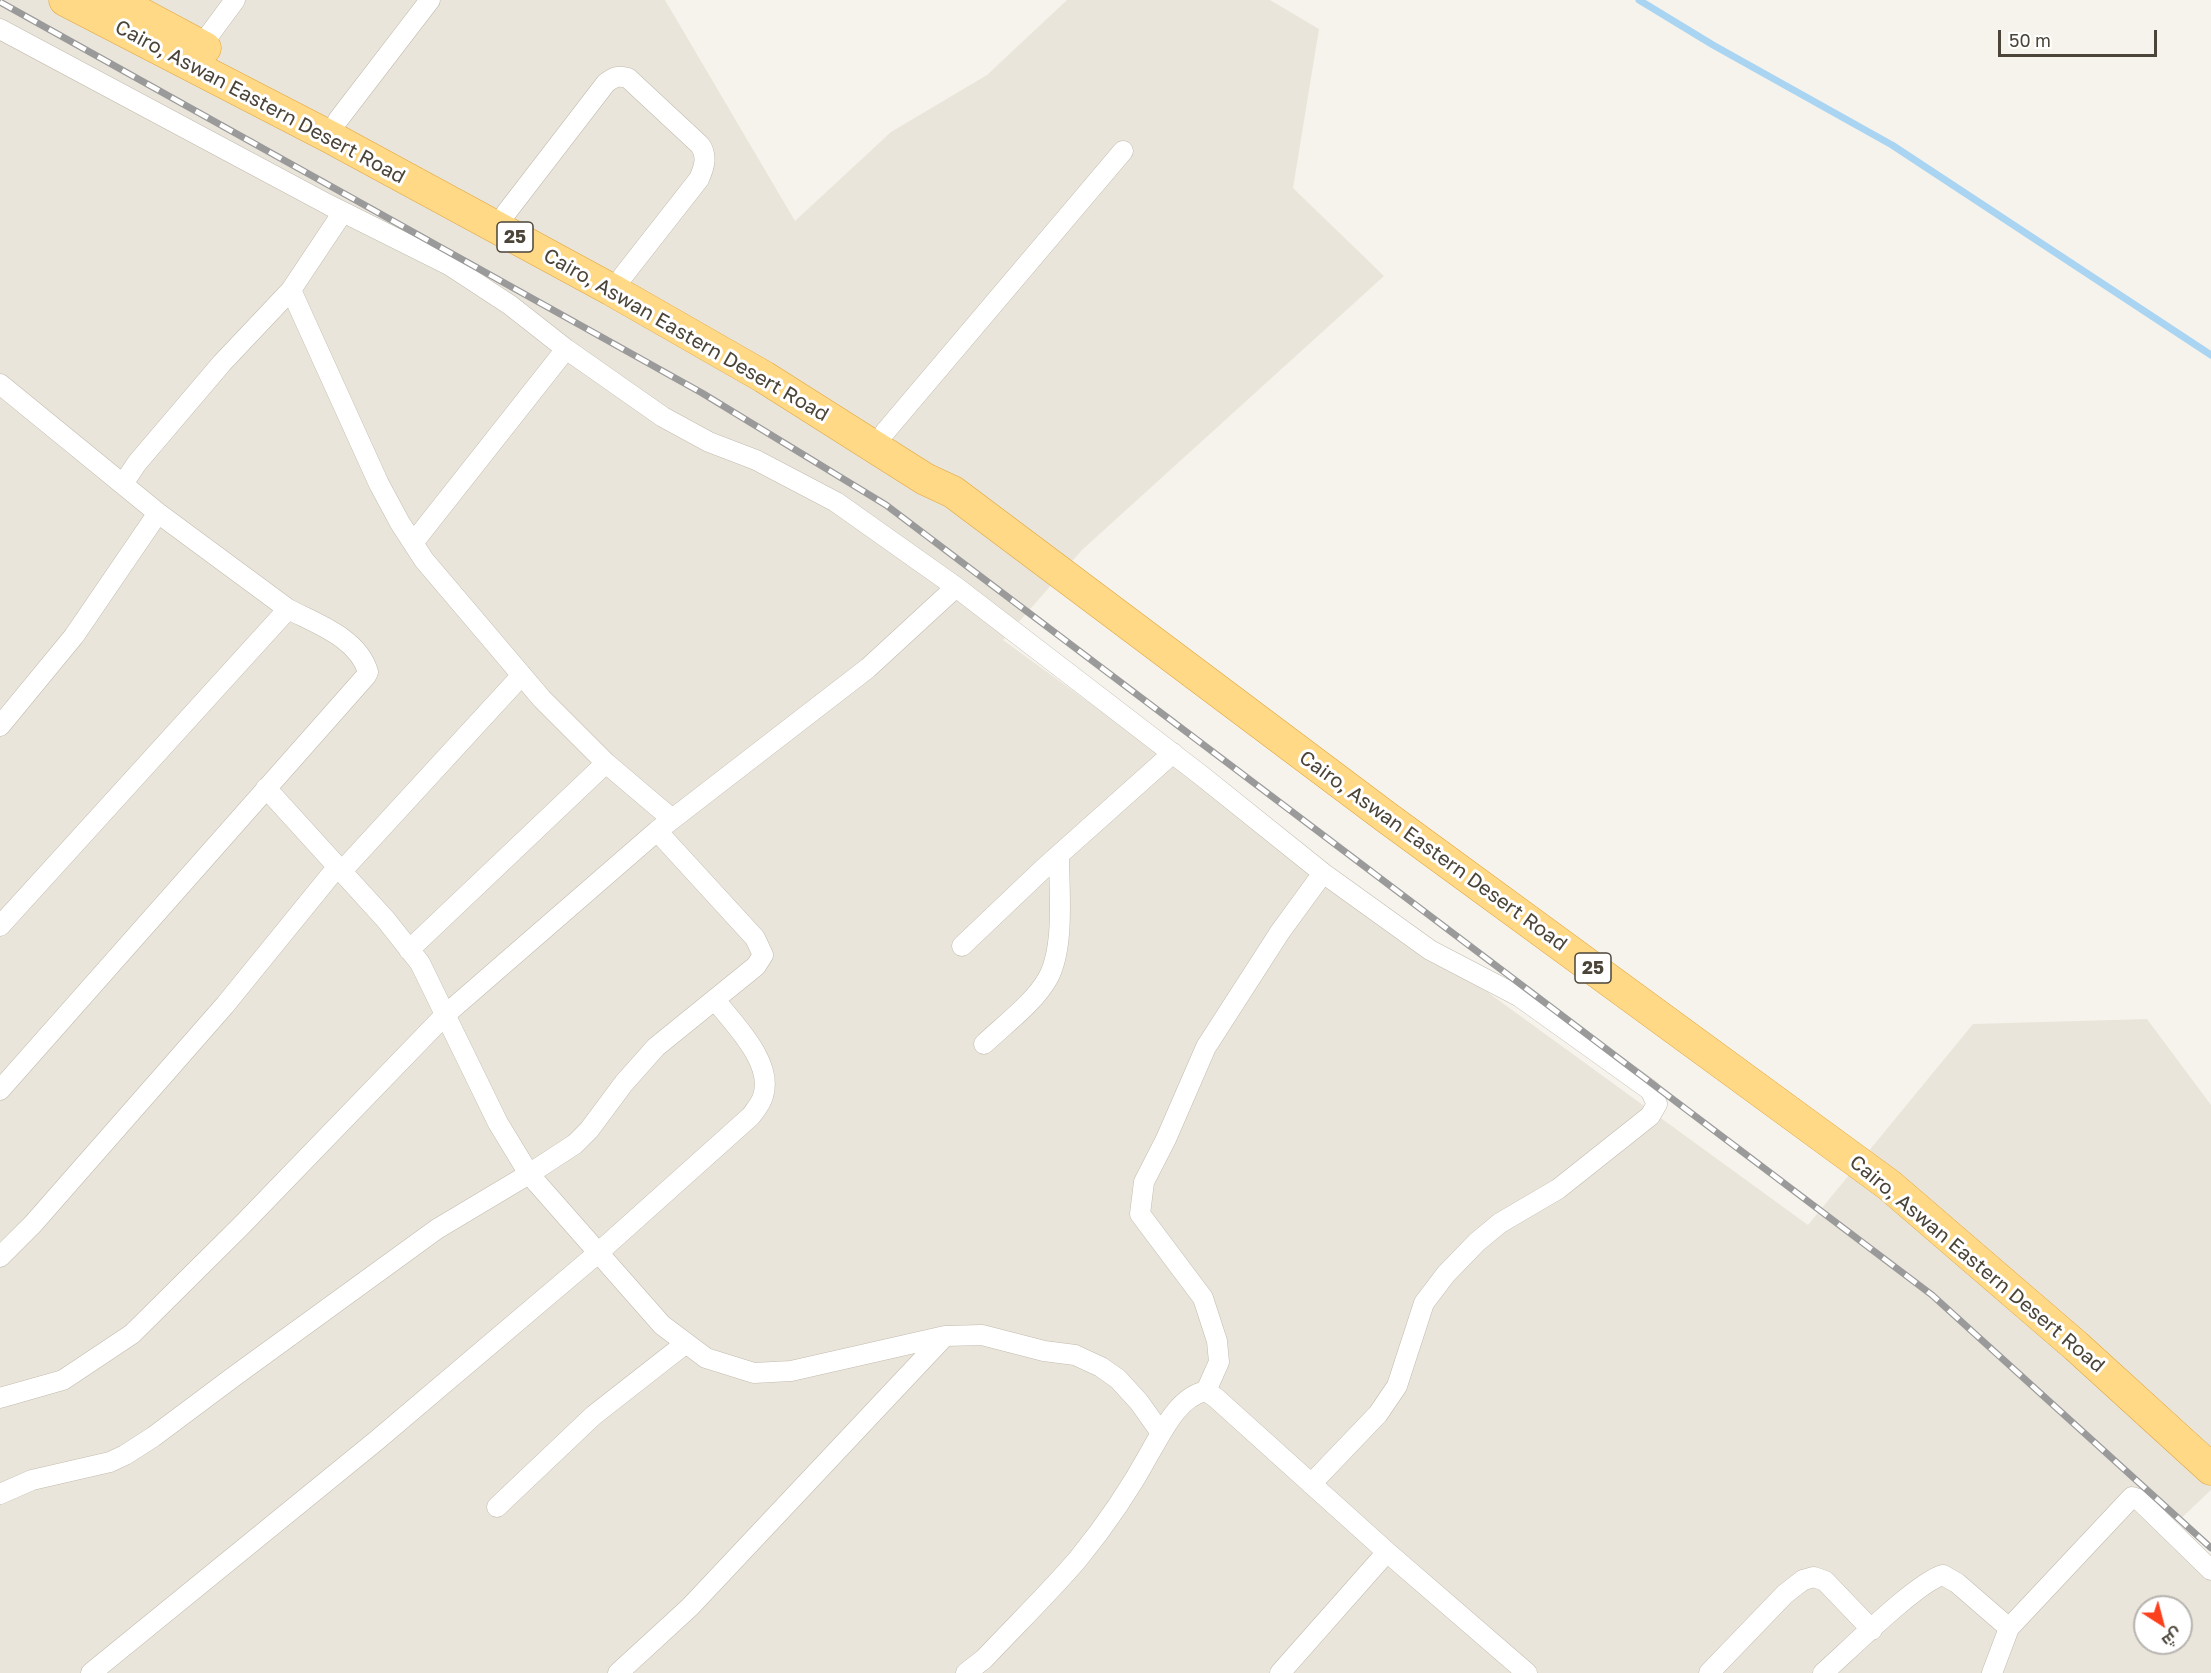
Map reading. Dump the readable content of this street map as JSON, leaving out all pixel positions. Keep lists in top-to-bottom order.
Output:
{
  "streets": {
    "highway": ["Cairo, Aswan Eastern Desert Road", "25"]
  },
  "scale_bar": "50 m",
  "north": "bottom right"
}
